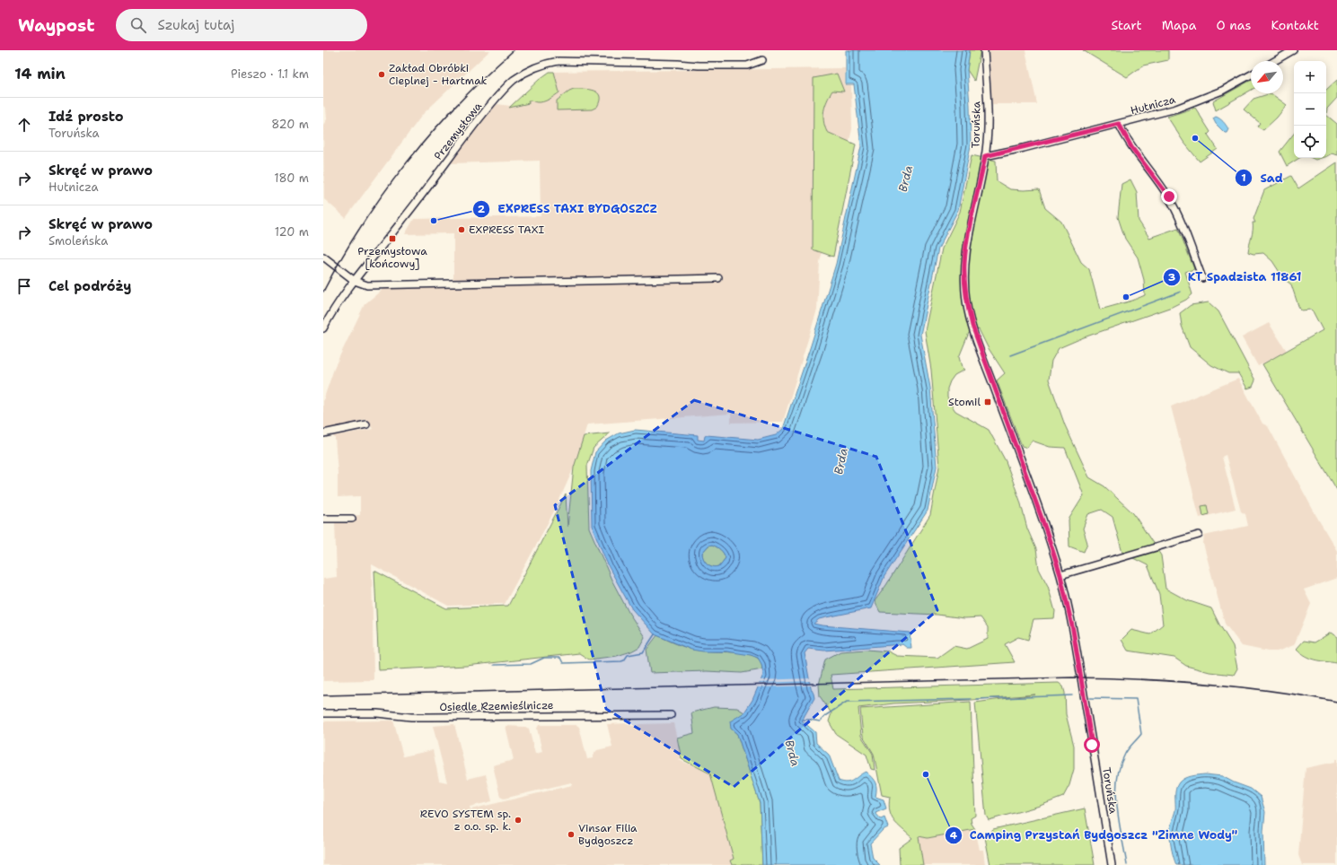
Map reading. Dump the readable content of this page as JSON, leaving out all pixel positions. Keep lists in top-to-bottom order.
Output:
{
  "streets": {
    "street": [
      "Hutnicza",
      "Toruńska",
      "Przemysłowa",
      "Osiedle Rzemieślnicze"
    ]
  },
  "crossings": [
    ["Hutnicza", "Toruńska"]
  ],
  "water": ["Brda"],
  "places": {
    "other": [
      "Zakład Obróbki Cieplnej - Hartmak",
      "Sad",
      "EXPRESS TAXI BYDGOSZCZ",
      "EXPRESS TAXI",
      "KT Spadzista 11861",
      "Camping Przystań Bydgoszcz \"Zimne Wody\"",
      "REVO SYSTEM sp. z o.o. sp. k.",
      "Vinsar Filia Bydgoszcz"
    ],
    "transit": ["Przemysłowa [końcowy]", "Stomil"]
  },
  "north": "bottom left",
  "page": {
    "header": "Waypost",
    "search": "Szukaj tutaj",
    "nav": [
      "Start",
      "Mapa",
      "O nas",
      "Kontakt"
    ],
    "heading": ["14 min", "Pieszo · 1.1 km"],
    "map_buttons": ["+", "−"],
    "list": [
      ["Idź prosto", "Toruńska", "820 m"],
      ["Skręć w prawo", "Hutnicza", "180 m"],
      ["Skręć w prawo", "Smoleńska", "120 m"],
      "Cel podróży"
    ]
  }
}
